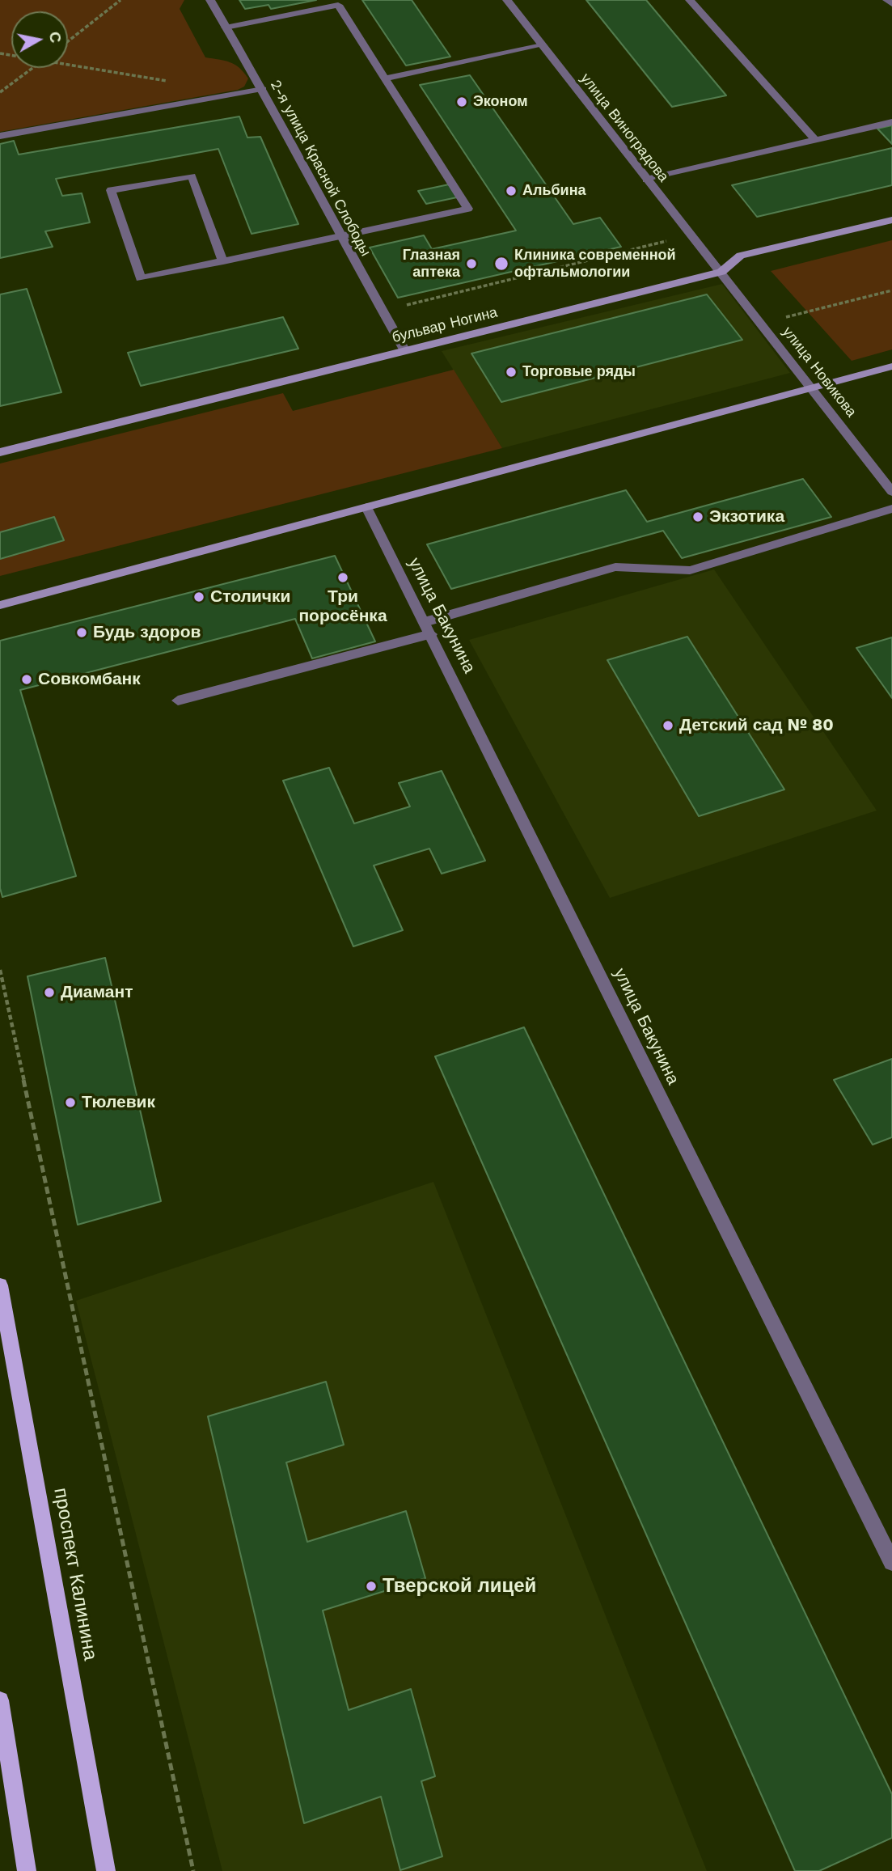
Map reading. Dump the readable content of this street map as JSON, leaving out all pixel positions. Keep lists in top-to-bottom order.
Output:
{
  "streets": {
    "main road": ["проспект Калинина"],
    "street": [
      "улица Виноградова",
      "2-я улица Красной Слободы",
      "бульвар Ногина",
      "улица Новикова",
      "улица Бакунина"
    ]
  },
  "crossings": [
    ["улица Виноградова", "бульвар Ногина"],
    ["улица Виноградова", "улица Новикова"],
    ["2-я улица Красной Слободы", "бульвар Ногина"],
    ["бульвар Ногина", "улица Новикова"]
  ],
  "places": [
    "Эконом",
    "Альбина",
    "Глазная аптека",
    "Клиника современной офтальмологии",
    "Торговые ряды",
    "Экзотика",
    "Три поросёнка",
    "Столички",
    "Будь здоров",
    "Совкомбанк",
    "Детский сад № 80",
    "Диамант",
    "Тюлевик",
    "Тверской лицей"
  ],
  "north": "right"
}
